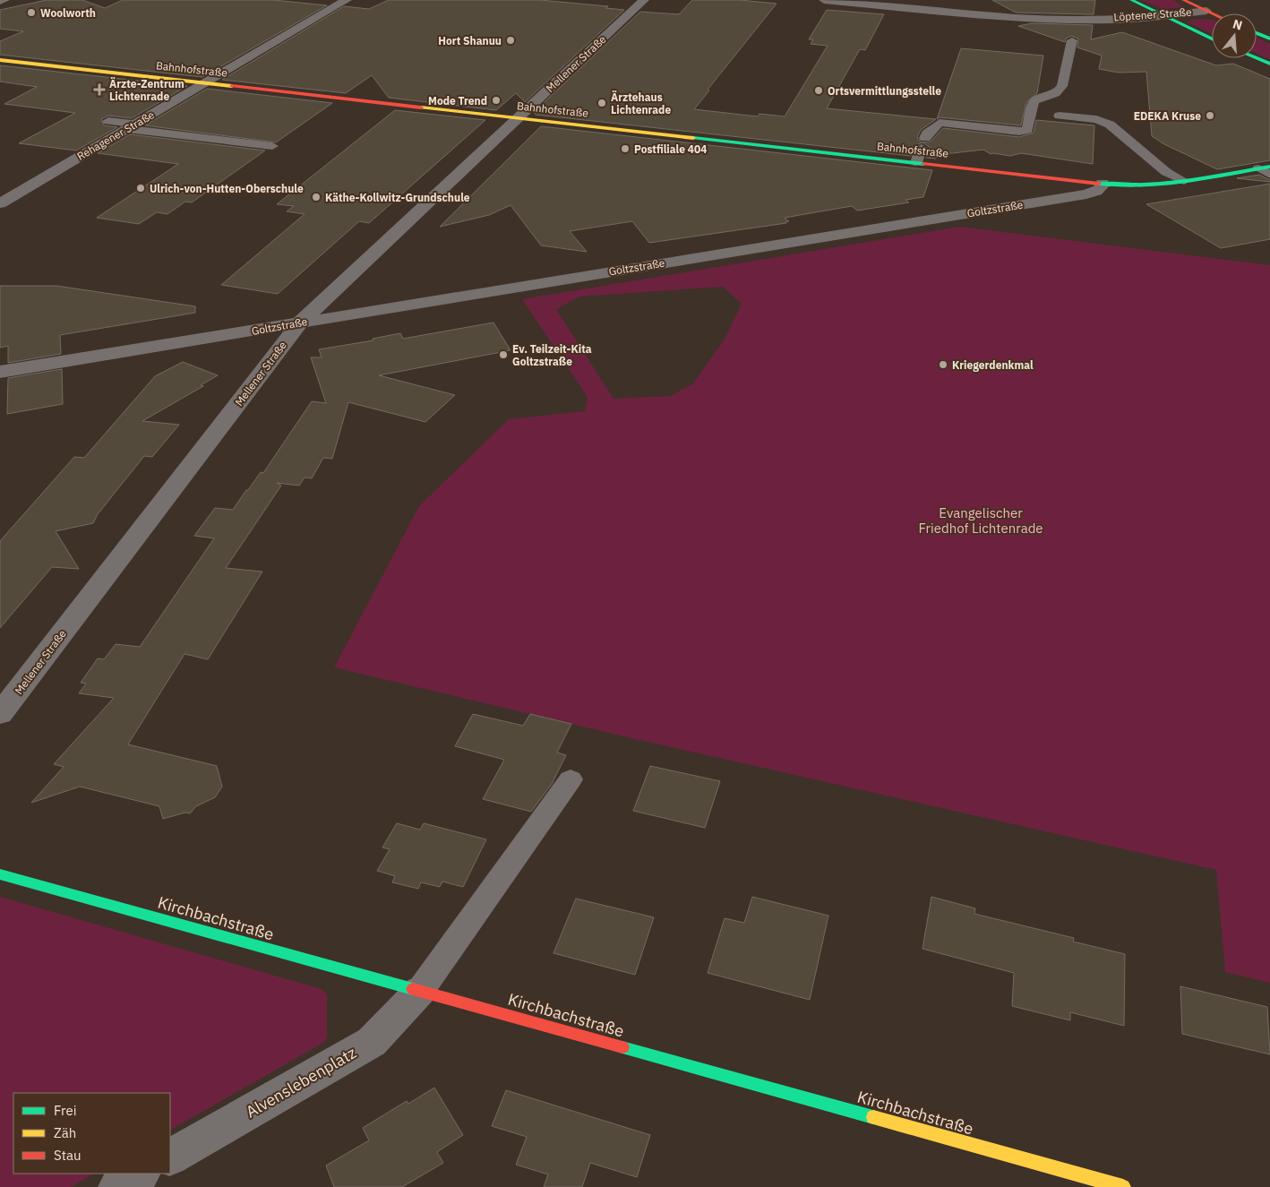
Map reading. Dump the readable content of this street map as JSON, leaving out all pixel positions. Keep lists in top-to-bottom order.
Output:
{
  "streets": {
    "street": [
      "Löptener Straße",
      "Mellener Straße",
      "Bahnhofstraße",
      "Rehagener Straße",
      "Goltzstraße",
      "Kirchbachstraße",
      "Alvenslebenplatz"
    ]
  },
  "crossings": [
    ["Mellener Straße", "Bahnhofstraße"],
    ["Mellener Straße", "Goltzstraße"],
    ["Bahnhofstraße", "Rehagener Straße"],
    ["Bahnhofstraße", "Goltzstraße"],
    ["Kirchbachstraße", "Alvenslebenplatz"]
  ],
  "parks": ["Evangelischer Friedhof Lichtenrade"],
  "places": {
    "other": [
      "Woolworth",
      "Hort Shanuu",
      "Ortsvermittlungsstelle",
      "Mode Trend",
      "Ärztehaus Lichtenrade",
      "EDEKA Kruse",
      "Postfiliale 404",
      "Ulrich-von-Hutten-Oberschule",
      "Käthe-Kollwitz-Grundschule",
      "Ev. Teilzeit-Kita Goltzstraße",
      "Kriegerdenkmal"
    ],
    "health": ["Ärzte-Zentrum Lichtenrade"]
  },
  "legend": ["Frei", "Zäh", "Stau"],
  "north": "top"
}
